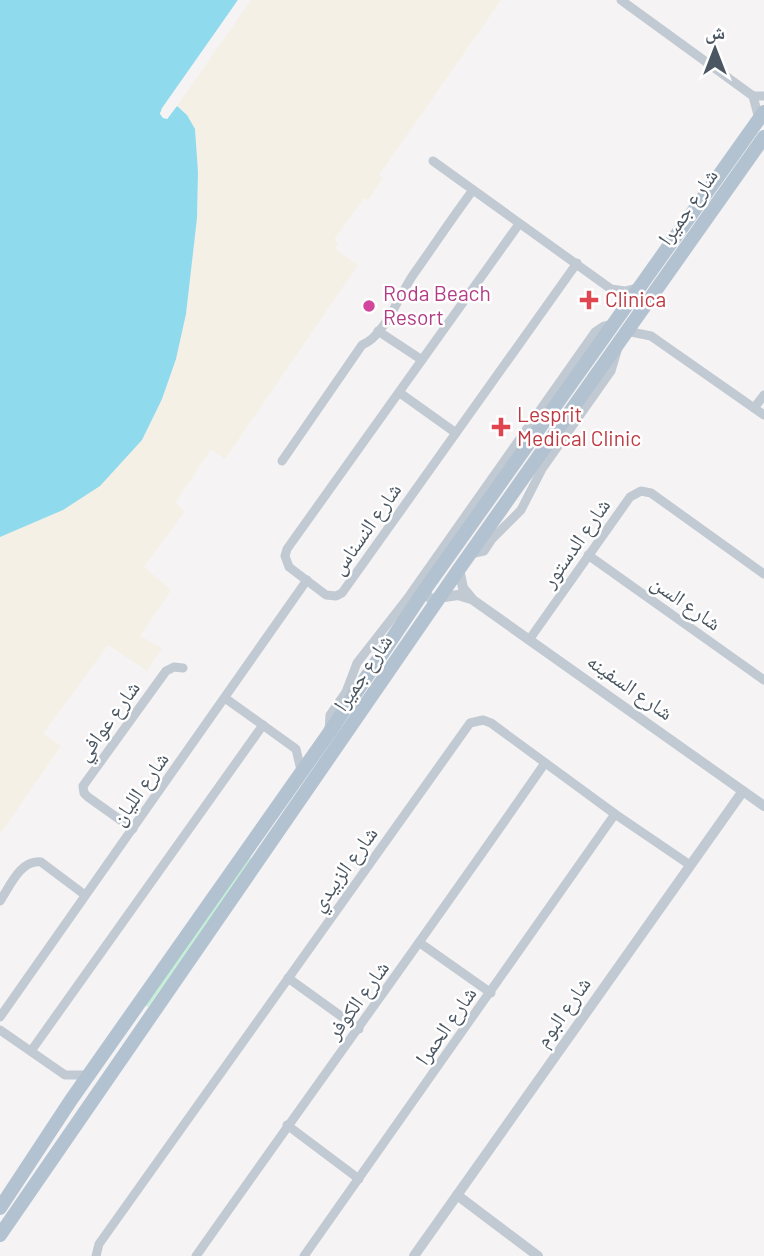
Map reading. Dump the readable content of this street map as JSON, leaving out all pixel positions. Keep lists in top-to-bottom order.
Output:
{
  "streets": {
    "main road": ["شارع جميرا"],
    "street": [
      "شارع النسناس",
      "شارع الدستور",
      "شارع السن",
      "شارع السفينه",
      "شارع عوافي",
      "شارع الليان",
      "شارع الزبيدي",
      "شارع الكوفر",
      "شارع البوم",
      "شارع الحمرا"
    ]
  },
  "crossings": [
    ["شارع النسناس", "شارع الليان"],
    ["شارع الدستور", "شارع السن"],
    ["شارع الدستور", "شارع السفينه"],
    ["شارع السفينه", "شارع البوم"],
    ["شارع عوافي", "شارع الليان"],
    ["شارع الزبيدي", "شارع الكوفر"],
    ["شارع الزبيدي", "شارع البوم"],
    ["شارع الزبيدي", "شارع الحمرا"]
  ],
  "places": {
    "health": ["Clinica", "Lesprit Medical Clinic"],
    "other": ["Roda Beach Resort"]
  },
  "north": "top"
}
